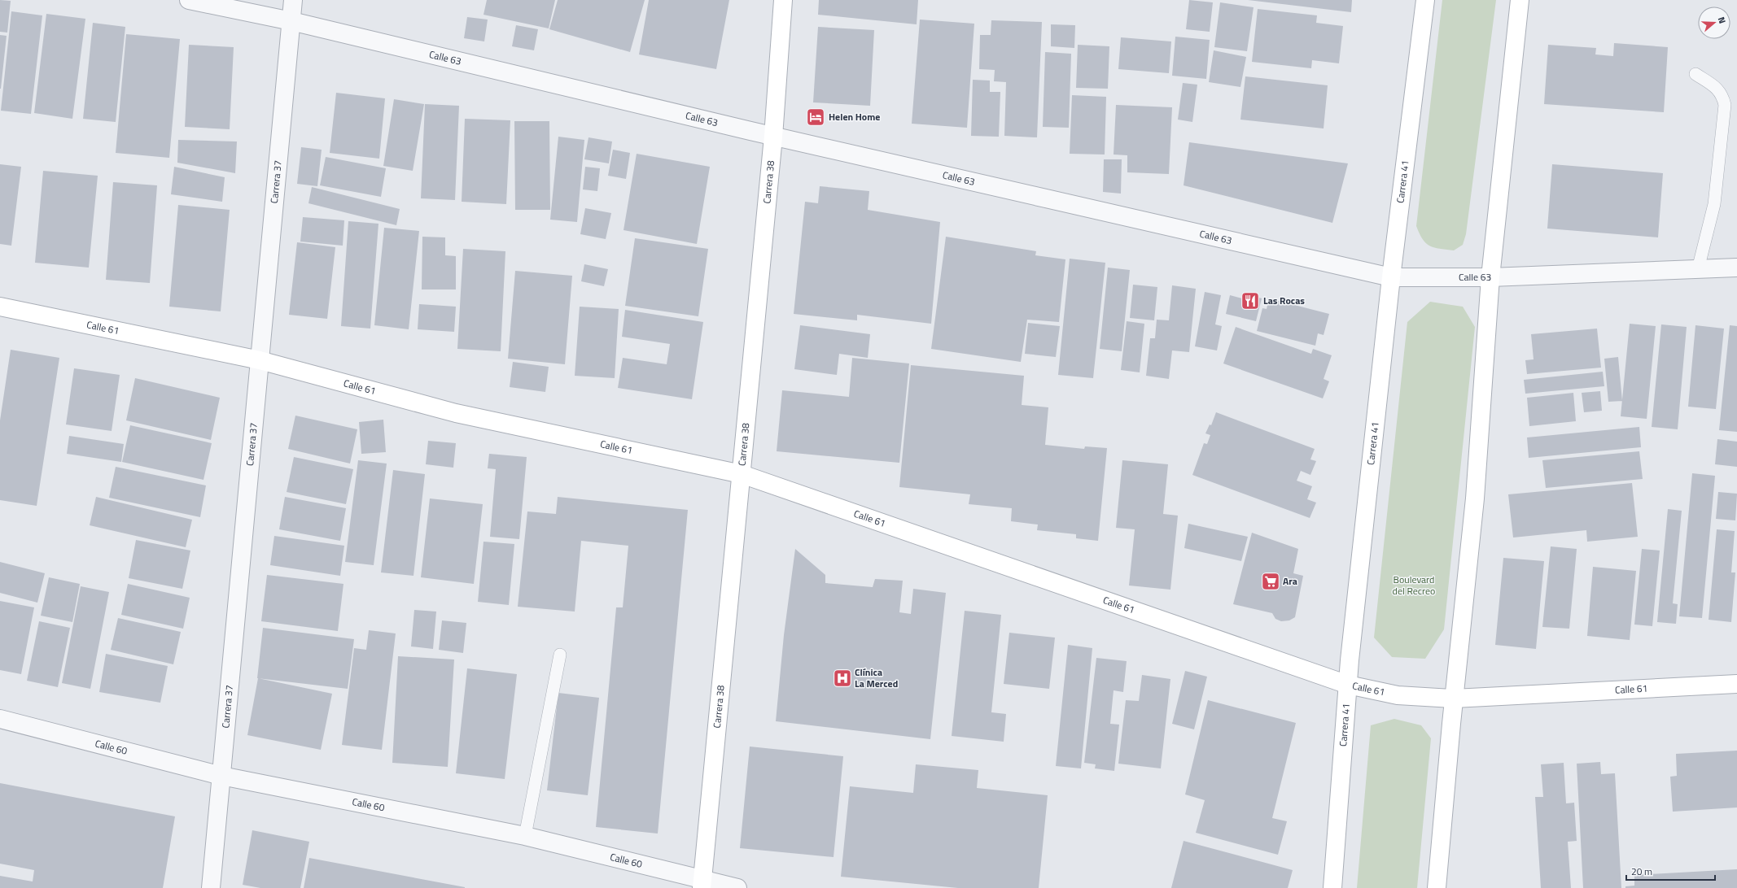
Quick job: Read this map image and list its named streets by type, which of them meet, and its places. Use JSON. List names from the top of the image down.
{
  "streets": {
    "street": [
      "Calle 63",
      "Carrera 37",
      "Carrera 41",
      "Carrera 38",
      "Calle 61",
      "Calle 60"
    ]
  },
  "crossings": [
    ["Calle 63", "Carrera 37"],
    ["Calle 63", "Carrera 41"],
    ["Calle 63", "Carrera 38"],
    ["Carrera 37", "Calle 61"],
    ["Carrera 37", "Calle 60"],
    ["Carrera 41", "Calle 61"],
    ["Carrera 38", "Calle 61"],
    ["Carrera 38", "Calle 60"]
  ],
  "parks": ["Boulevard del Recreo"],
  "places": {
    "hotel": ["Helen Home"],
    "restaurant": ["Las Rocas"],
    "supermarket": ["Ara"],
    "hospital": ["Clínica La Merced"]
  },
  "scale_bar": "20 m",
  "north": "right"
}
